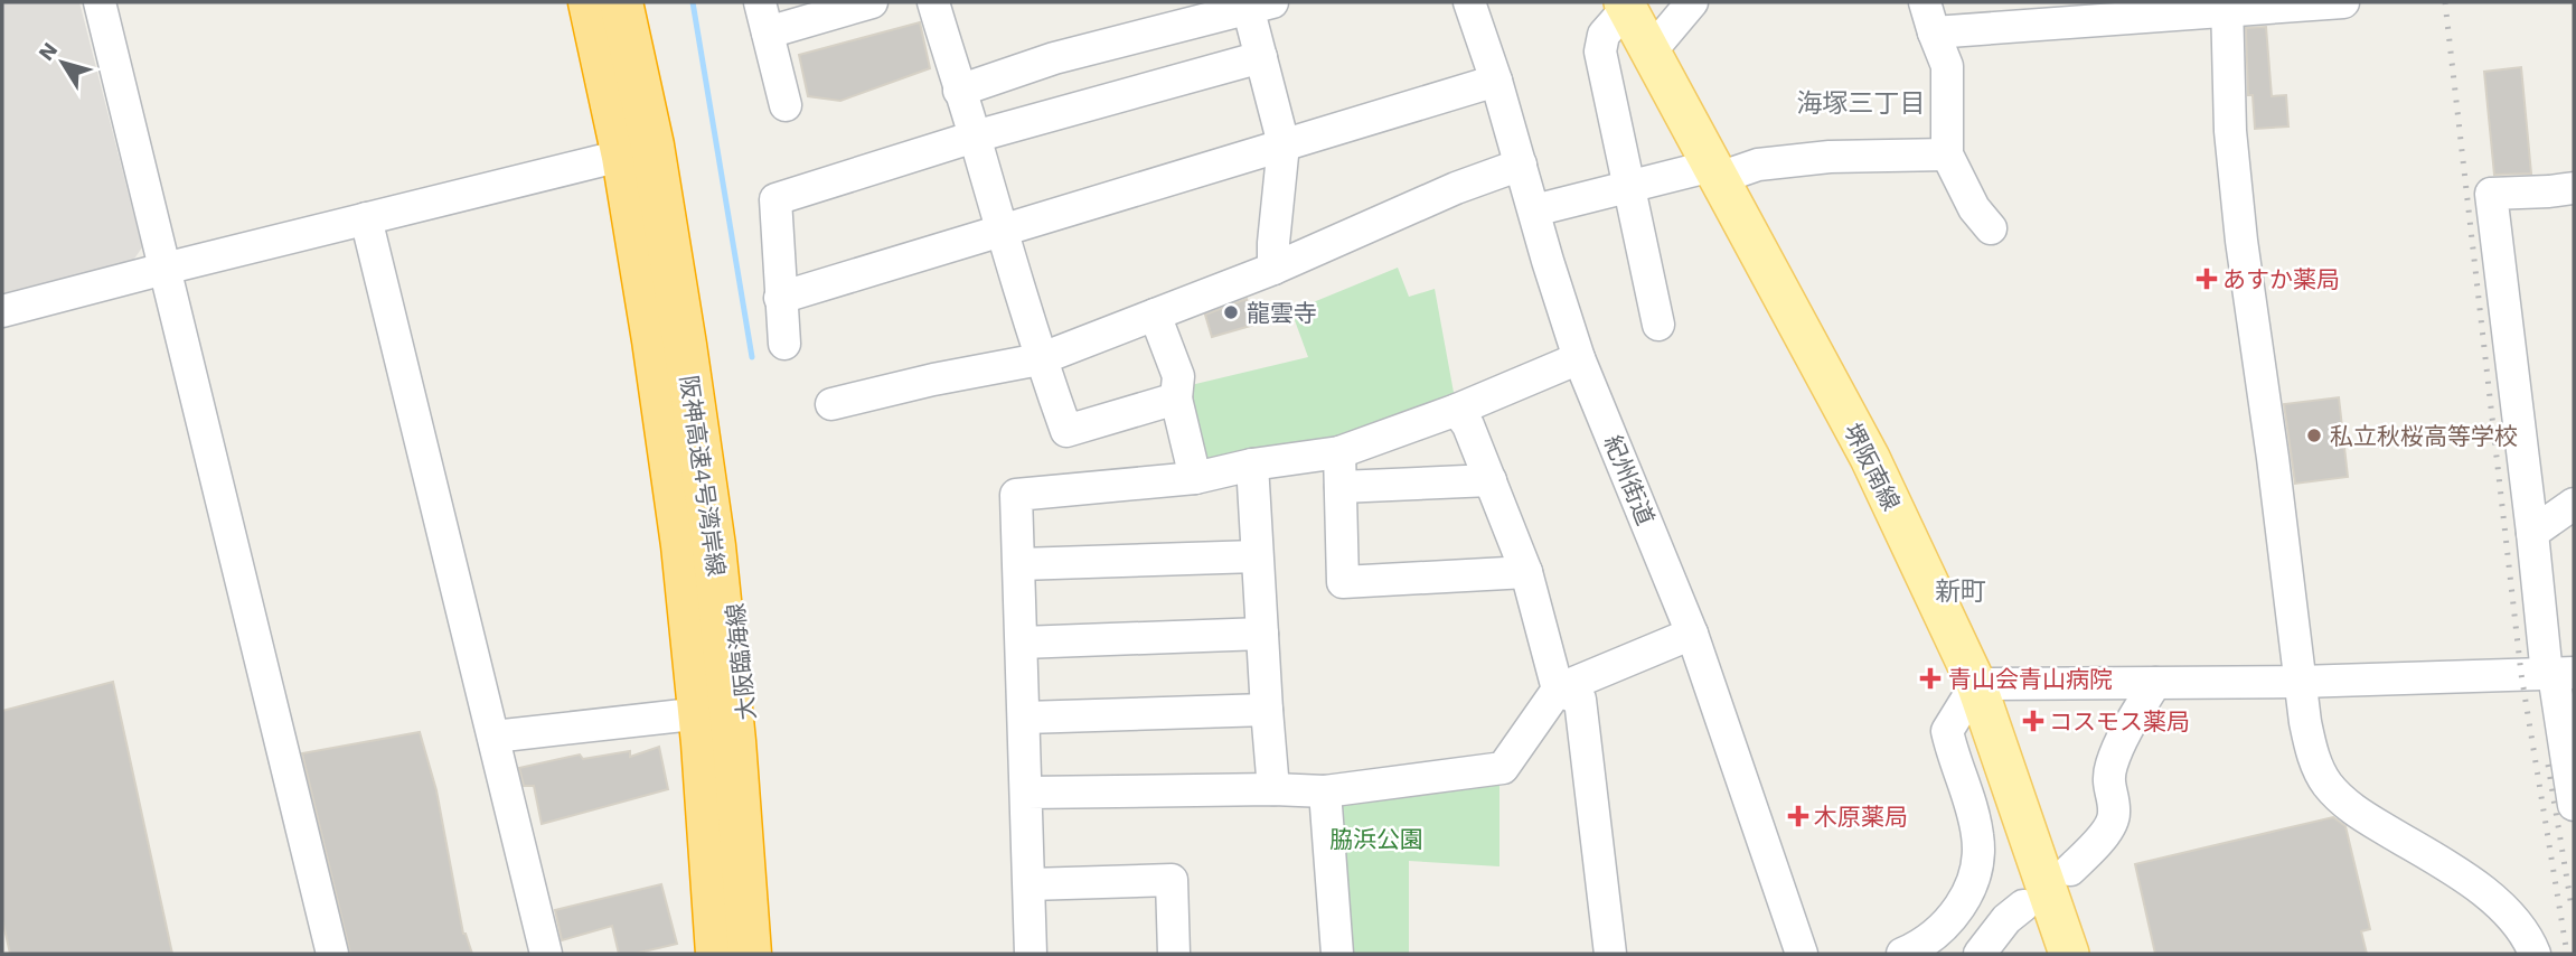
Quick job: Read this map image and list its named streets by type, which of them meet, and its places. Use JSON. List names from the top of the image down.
{
  "streets": {
    "highway": ["阪神高速4号湾岸線"],
    "main road": ["堺阪南線", "大阪臨海線"],
    "street": ["紀州街道"]
  },
  "districts": ["海塚三丁目", "新町"],
  "parks": ["脇浜公園"],
  "places": {
    "health": [
      "あすか薬局",
      "青山会青山病院",
      "コスモス薬局",
      "木原薬局"
    ],
    "other": ["龍雲寺", "私立秋桜高等学校"]
  },
  "north": "top left"
}
